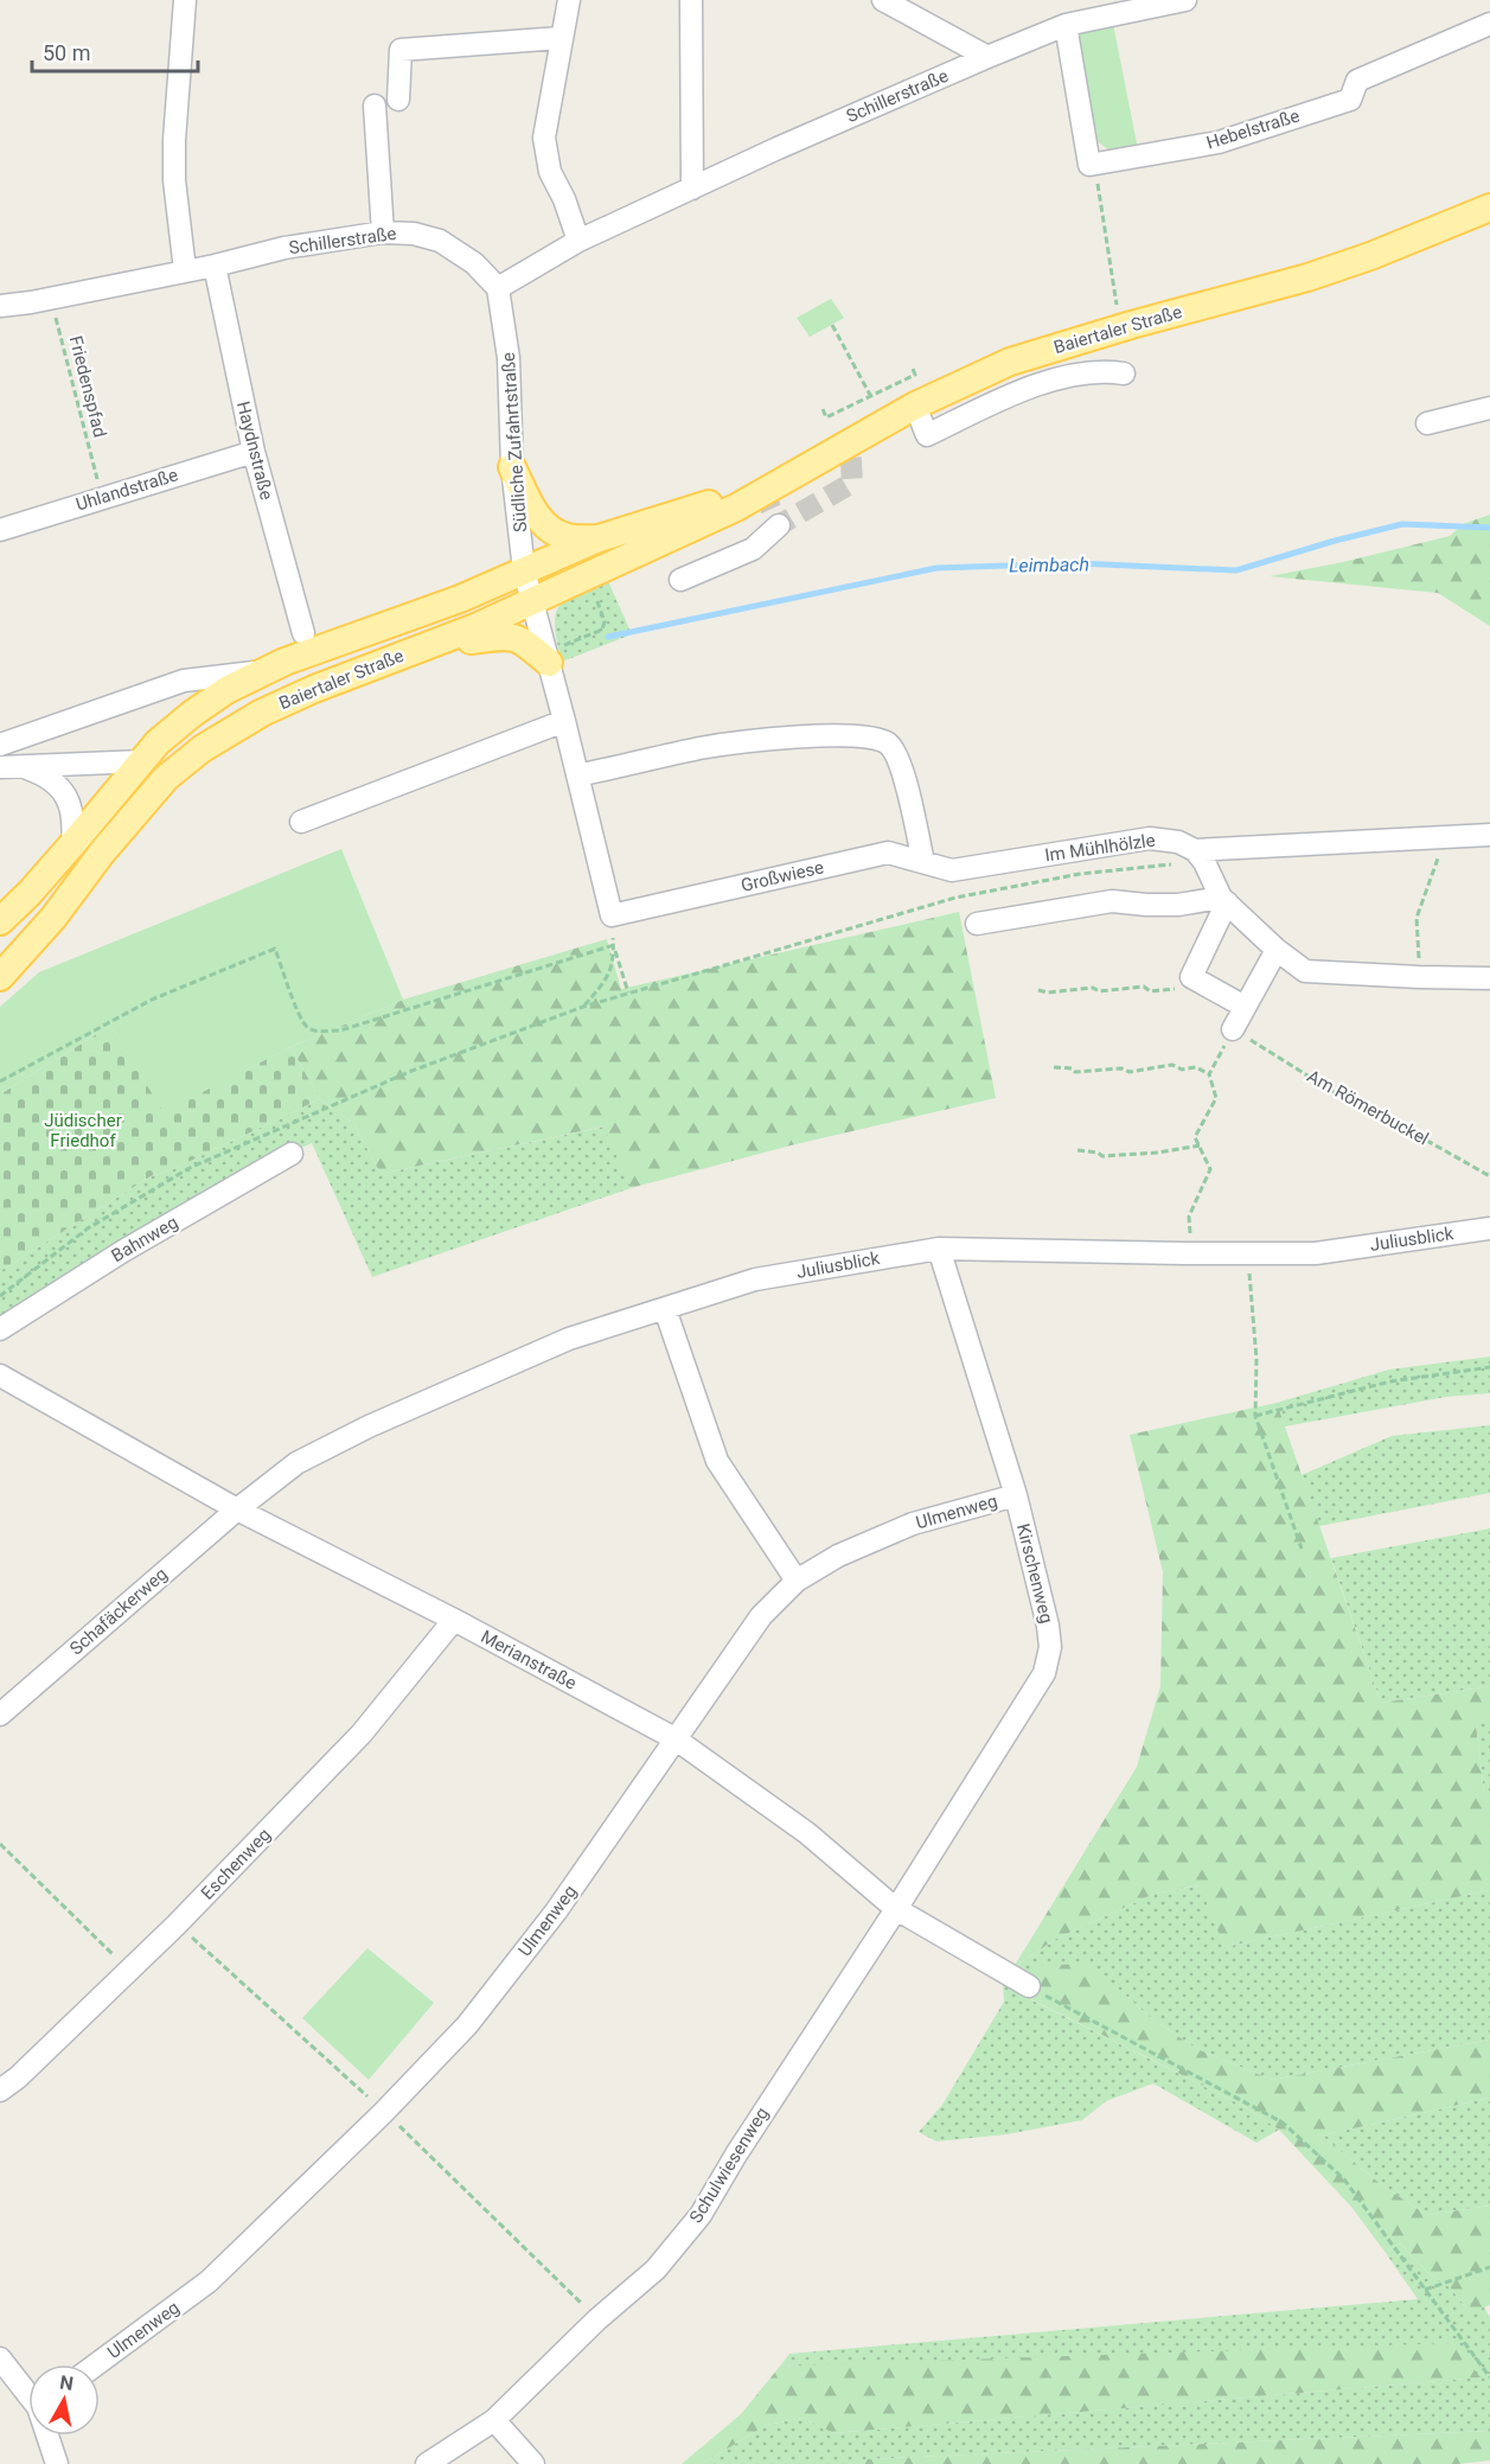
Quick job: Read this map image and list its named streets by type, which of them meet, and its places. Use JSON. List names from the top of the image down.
{
  "streets": {
    "main road": ["Baiertaler Straße"],
    "street": [
      "Schillerstraße",
      "Hebelstraße",
      "Südliche Zufahrtstraße",
      "Haydnstraße",
      "Uhlandstraße",
      "Im Mühlhölzle",
      "Großwiese",
      "Bahnweg",
      "Juliusblick",
      "Ulmenweg",
      "Kirschenweg",
      "Schafäckerweg",
      "Merianstraße",
      "Eschenweg",
      "Schulwiesenweg"
    ],
    "path": ["Friedenspfad", "Am Römerbuckel"]
  },
  "crossings": [
    ["Schillerstraße", "Friedenspfad"],
    ["Schillerstraße", "Südliche Zufahrtstraße"],
    ["Schillerstraße", "Haydnstraße"],
    ["Baiertaler Straße", "Südliche Zufahrtstraße"],
    ["Südliche Zufahrtstraße", "Großwiese"],
    ["Haydnstraße", "Uhlandstraße"],
    ["Im Mühlhölzle", "Großwiese"],
    ["Juliusblick", "Kirschenweg"],
    ["Juliusblick", "Schafäckerweg"],
    ["Juliusblick", "Merianstraße"],
    ["Ulmenweg", "Kirschenweg"],
    ["Ulmenweg", "Merianstraße"],
    ["Kirschenweg", "Merianstraße"],
    ["Kirschenweg", "Schulwiesenweg"],
    ["Schafäckerweg", "Merianstraße"],
    ["Merianstraße", "Eschenweg"],
    ["Merianstraße", "Schulwiesenweg"]
  ],
  "water": ["Leimbach"],
  "parks": ["Jüdischer Friedhof"],
  "scale_bar": "50 m",
  "north": "top"
}
